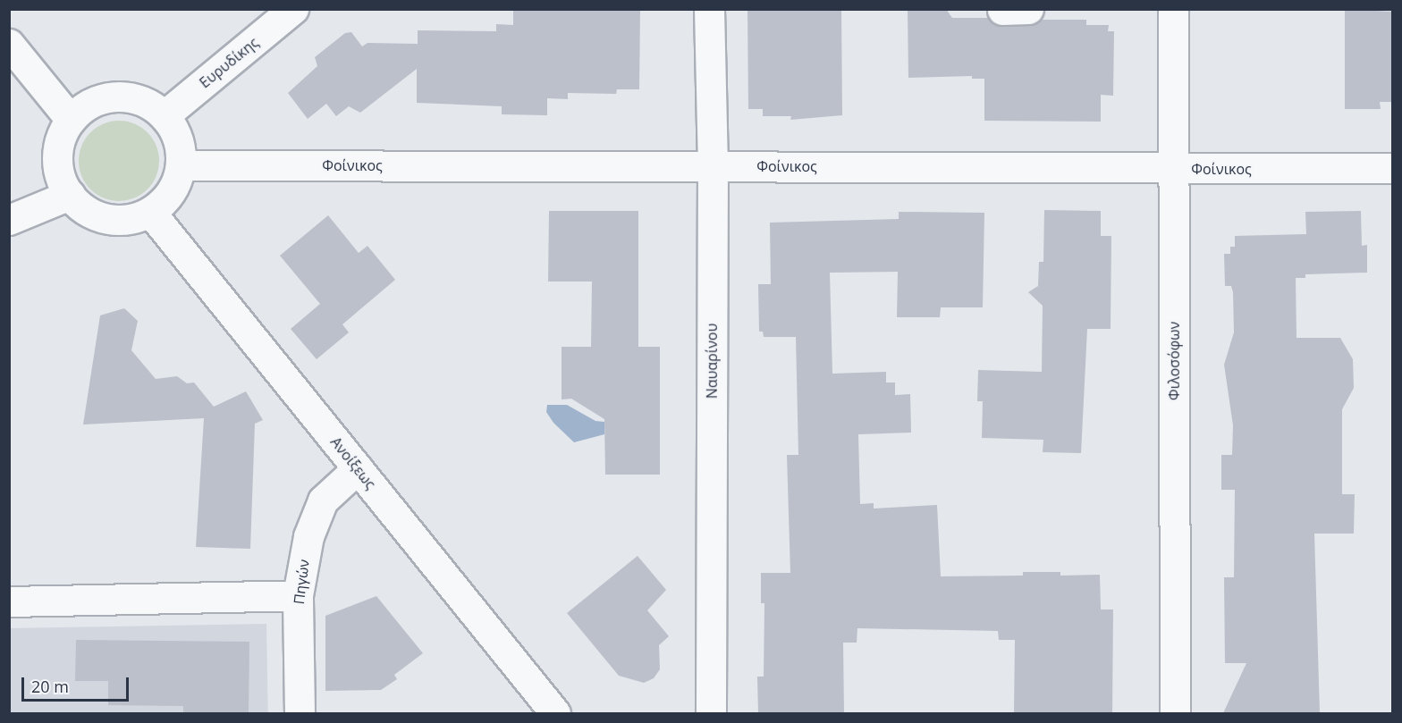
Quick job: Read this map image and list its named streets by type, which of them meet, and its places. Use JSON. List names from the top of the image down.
{
  "streets": {
    "street": [
      "Ευρυδίκης",
      "Φοίνικος",
      "Ναυαρίνου",
      "Φιλοσόφων",
      "Ανοίξεως",
      "Πηγών"
    ]
  },
  "crossings": [
    ["Ευρυδίκης", "Φοίνικος"],
    ["Ευρυδίκης", "Ανοίξεως"],
    ["Φοίνικος", "Ναυαρίνου"],
    ["Φοίνικος", "Φιλοσόφων"],
    ["Φοίνικος", "Ανοίξεως"],
    ["Ανοίξεως", "Πηγών"]
  ],
  "scale_bar": "20 m"
}
